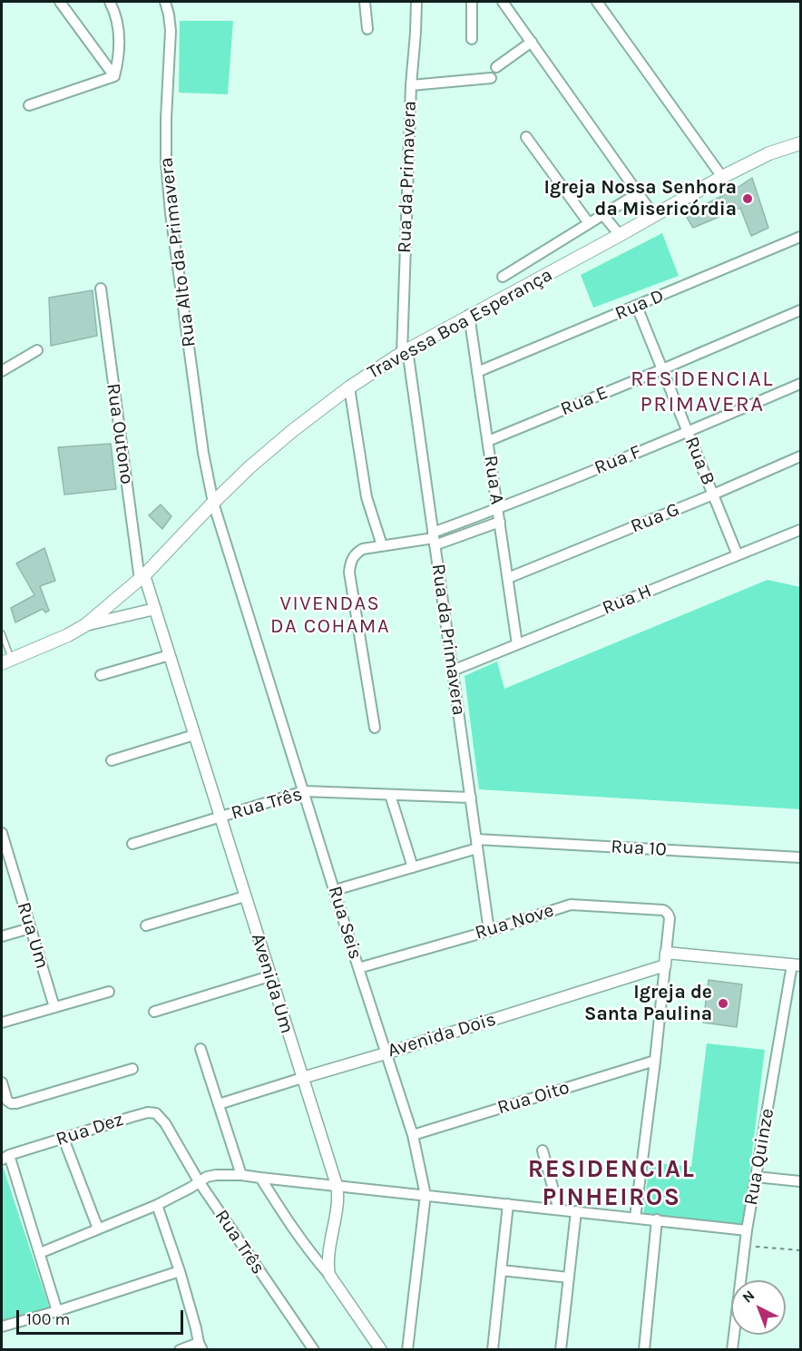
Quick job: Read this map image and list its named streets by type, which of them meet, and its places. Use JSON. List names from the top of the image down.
{
  "streets": {
    "main road": ["Travessa Boa Esperança"],
    "street": [
      "Rua da Primavera",
      "Rua Alto da Primavera",
      "Rua D",
      "Rua E",
      "Rua Outono",
      "Rua F",
      "Rua B",
      "Rua A",
      "Rua G",
      "Rua H",
      "Rua Três",
      "Rua 10",
      "Rua Nove",
      "Rua Seis",
      "Rua Um",
      "Avenida Um",
      "Avenida Dois",
      "Rua Oito",
      "Rua Dez",
      "Rua Quinze"
    ]
  },
  "crossings": [
    ["Rua da Primavera", "Travessa Boa Esperança"],
    ["Rua da Primavera", "Rua F"],
    ["Rua da Primavera", "Rua H"],
    ["Rua da Primavera", "Rua Três"],
    ["Rua da Primavera", "Rua 10"],
    ["Rua da Primavera", "Rua Nove"],
    ["Rua Alto da Primavera", "Travessa Boa Esperança"],
    ["Rua Alto da Primavera", "Rua Seis"],
    ["Rua D", "Rua B"],
    ["Rua D", "Rua A"],
    ["Travessa Boa Esperança", "Rua Outono"],
    ["Travessa Boa Esperança", "Rua A"],
    ["Travessa Boa Esperança", "Rua Seis"],
    ["Travessa Boa Esperança", "Avenida Um"],
    ["Rua E", "Rua B"],
    ["Rua E", "Rua A"],
    ["Rua Outono", "Avenida Um"],
    ["Rua F", "Rua B"],
    ["Rua F", "Rua A"],
    ["Rua B", "Rua G"],
    ["Rua B", "Rua H"],
    ["Rua A", "Rua G"],
    ["Rua A", "Rua H"],
    ["Rua Três", "Rua Seis"],
    ["Rua Três", "Avenida Um"],
    ["Rua Três", "Rua Dez"],
    ["Rua 10", "Rua Seis"],
    ["Rua Nove", "Rua Seis"],
    ["Rua Seis", "Avenida Dois"],
    ["Rua Seis", "Rua Oito"],
    ["Avenida Um", "Avenida Dois"]
  ],
  "districts": ["RESIDENCIAL PRIMAVERA", "VIVENDAS DA COHAMA", "RESIDENCIAL PINHEIROS"],
  "places": ["Igreja Nossa Senhora da Misericórdia", "Igreja de Santa Paulina"],
  "scale_bar": "100 m",
  "north": "top left"
}
